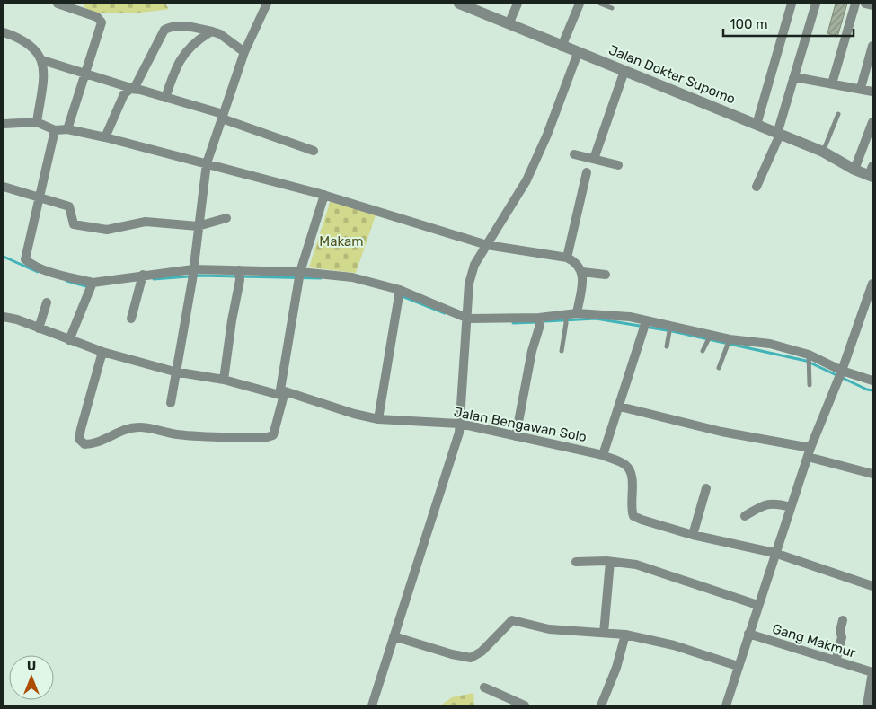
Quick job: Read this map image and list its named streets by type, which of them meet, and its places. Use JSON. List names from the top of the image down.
{
  "streets": {
    "street": ["Jalan Dokter Supomo", "Jalan Bengawan Solo", "Gang Makmur"]
  },
  "parks": ["Makam"],
  "scale_bar": "100 m",
  "north": "top"
}
